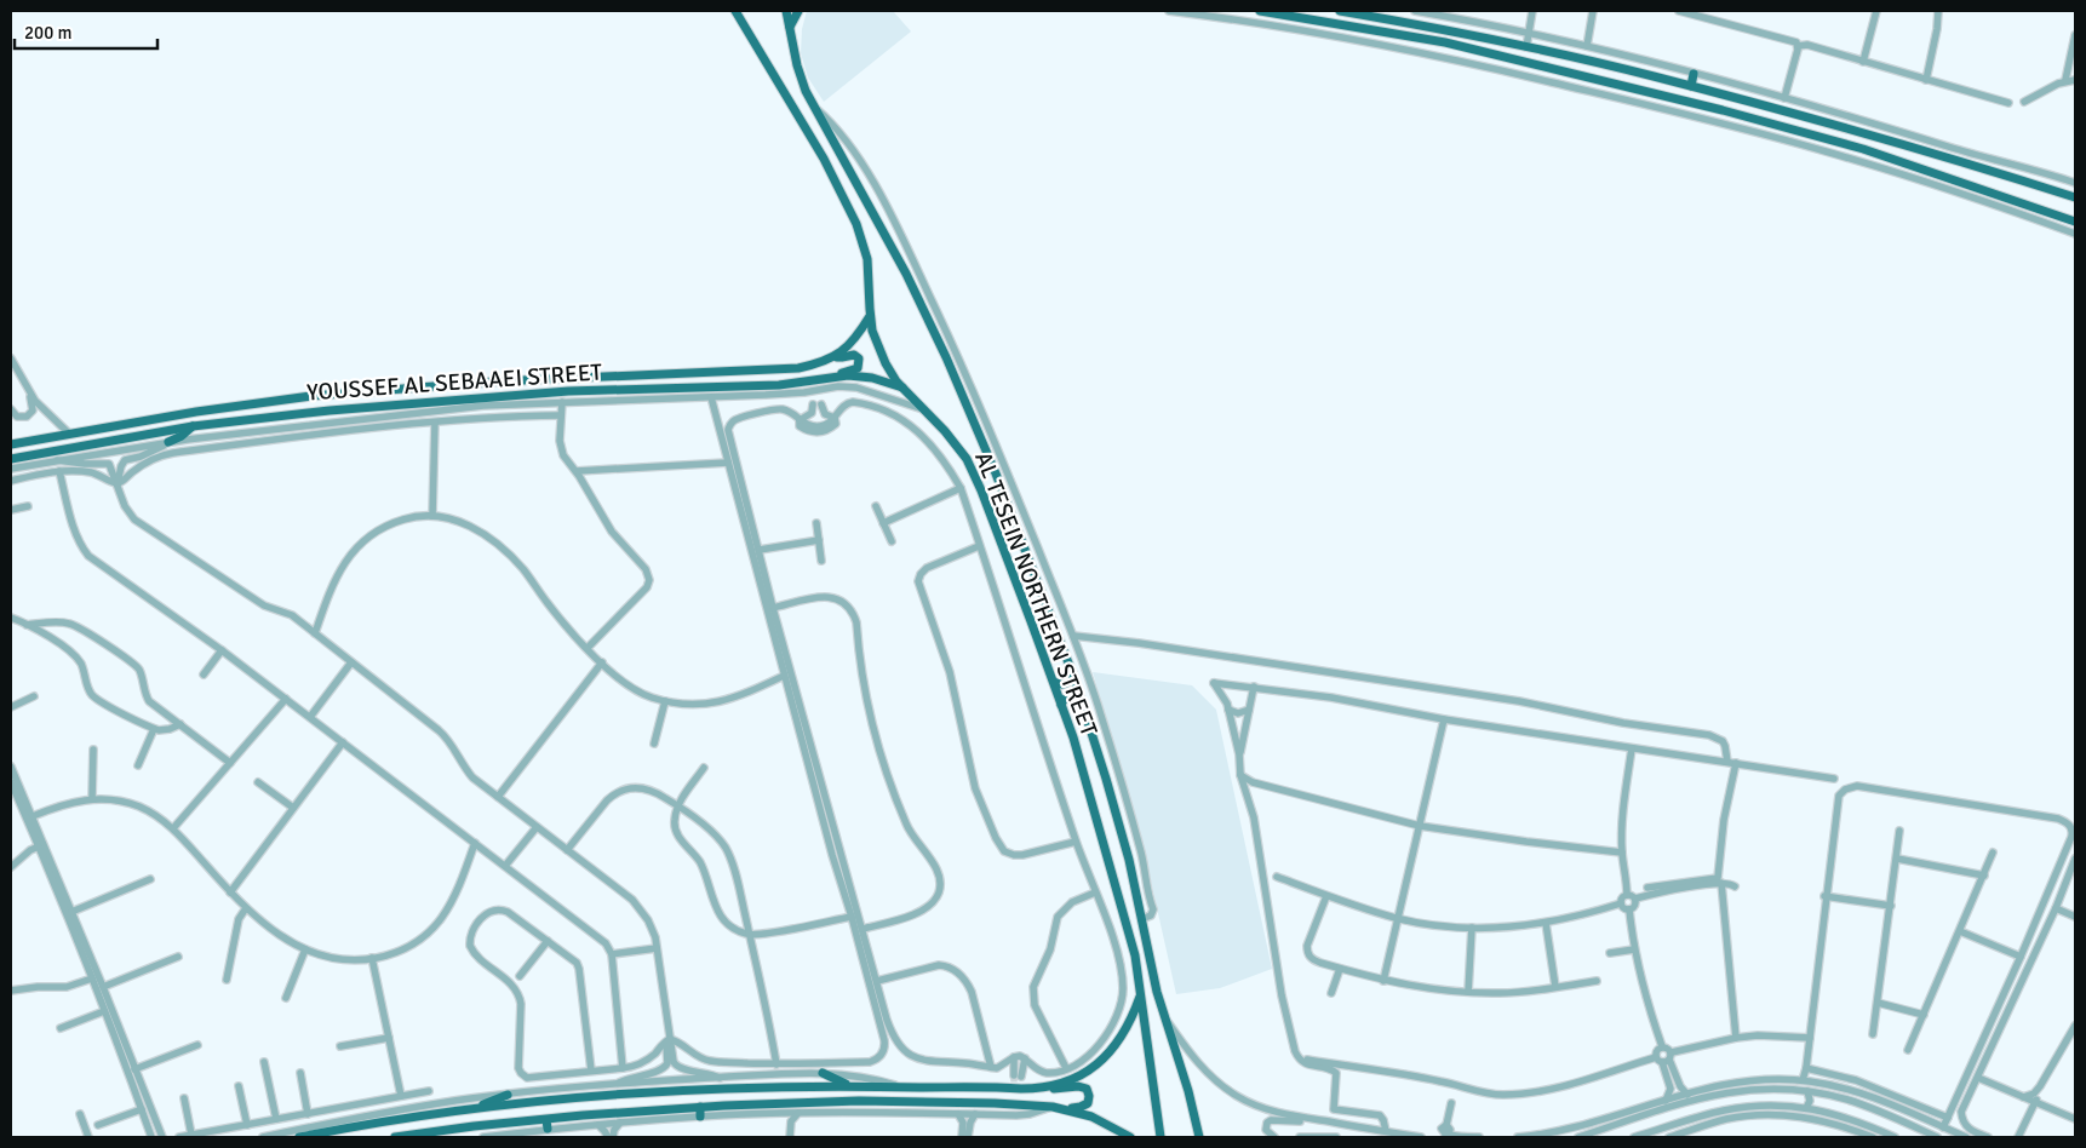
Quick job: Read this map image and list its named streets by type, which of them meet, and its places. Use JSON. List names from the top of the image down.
{
  "streets": {
    "main road": ["YOUSSEF AL SEBAAEI STREET", "AL TESEIN NORTHERN STREET"]
  },
  "crossings": [
    ["YOUSSEF AL SEBAAEI STREET", "AL TESEIN NORTHERN STREET"]
  ],
  "scale_bar": "200 m"
}
